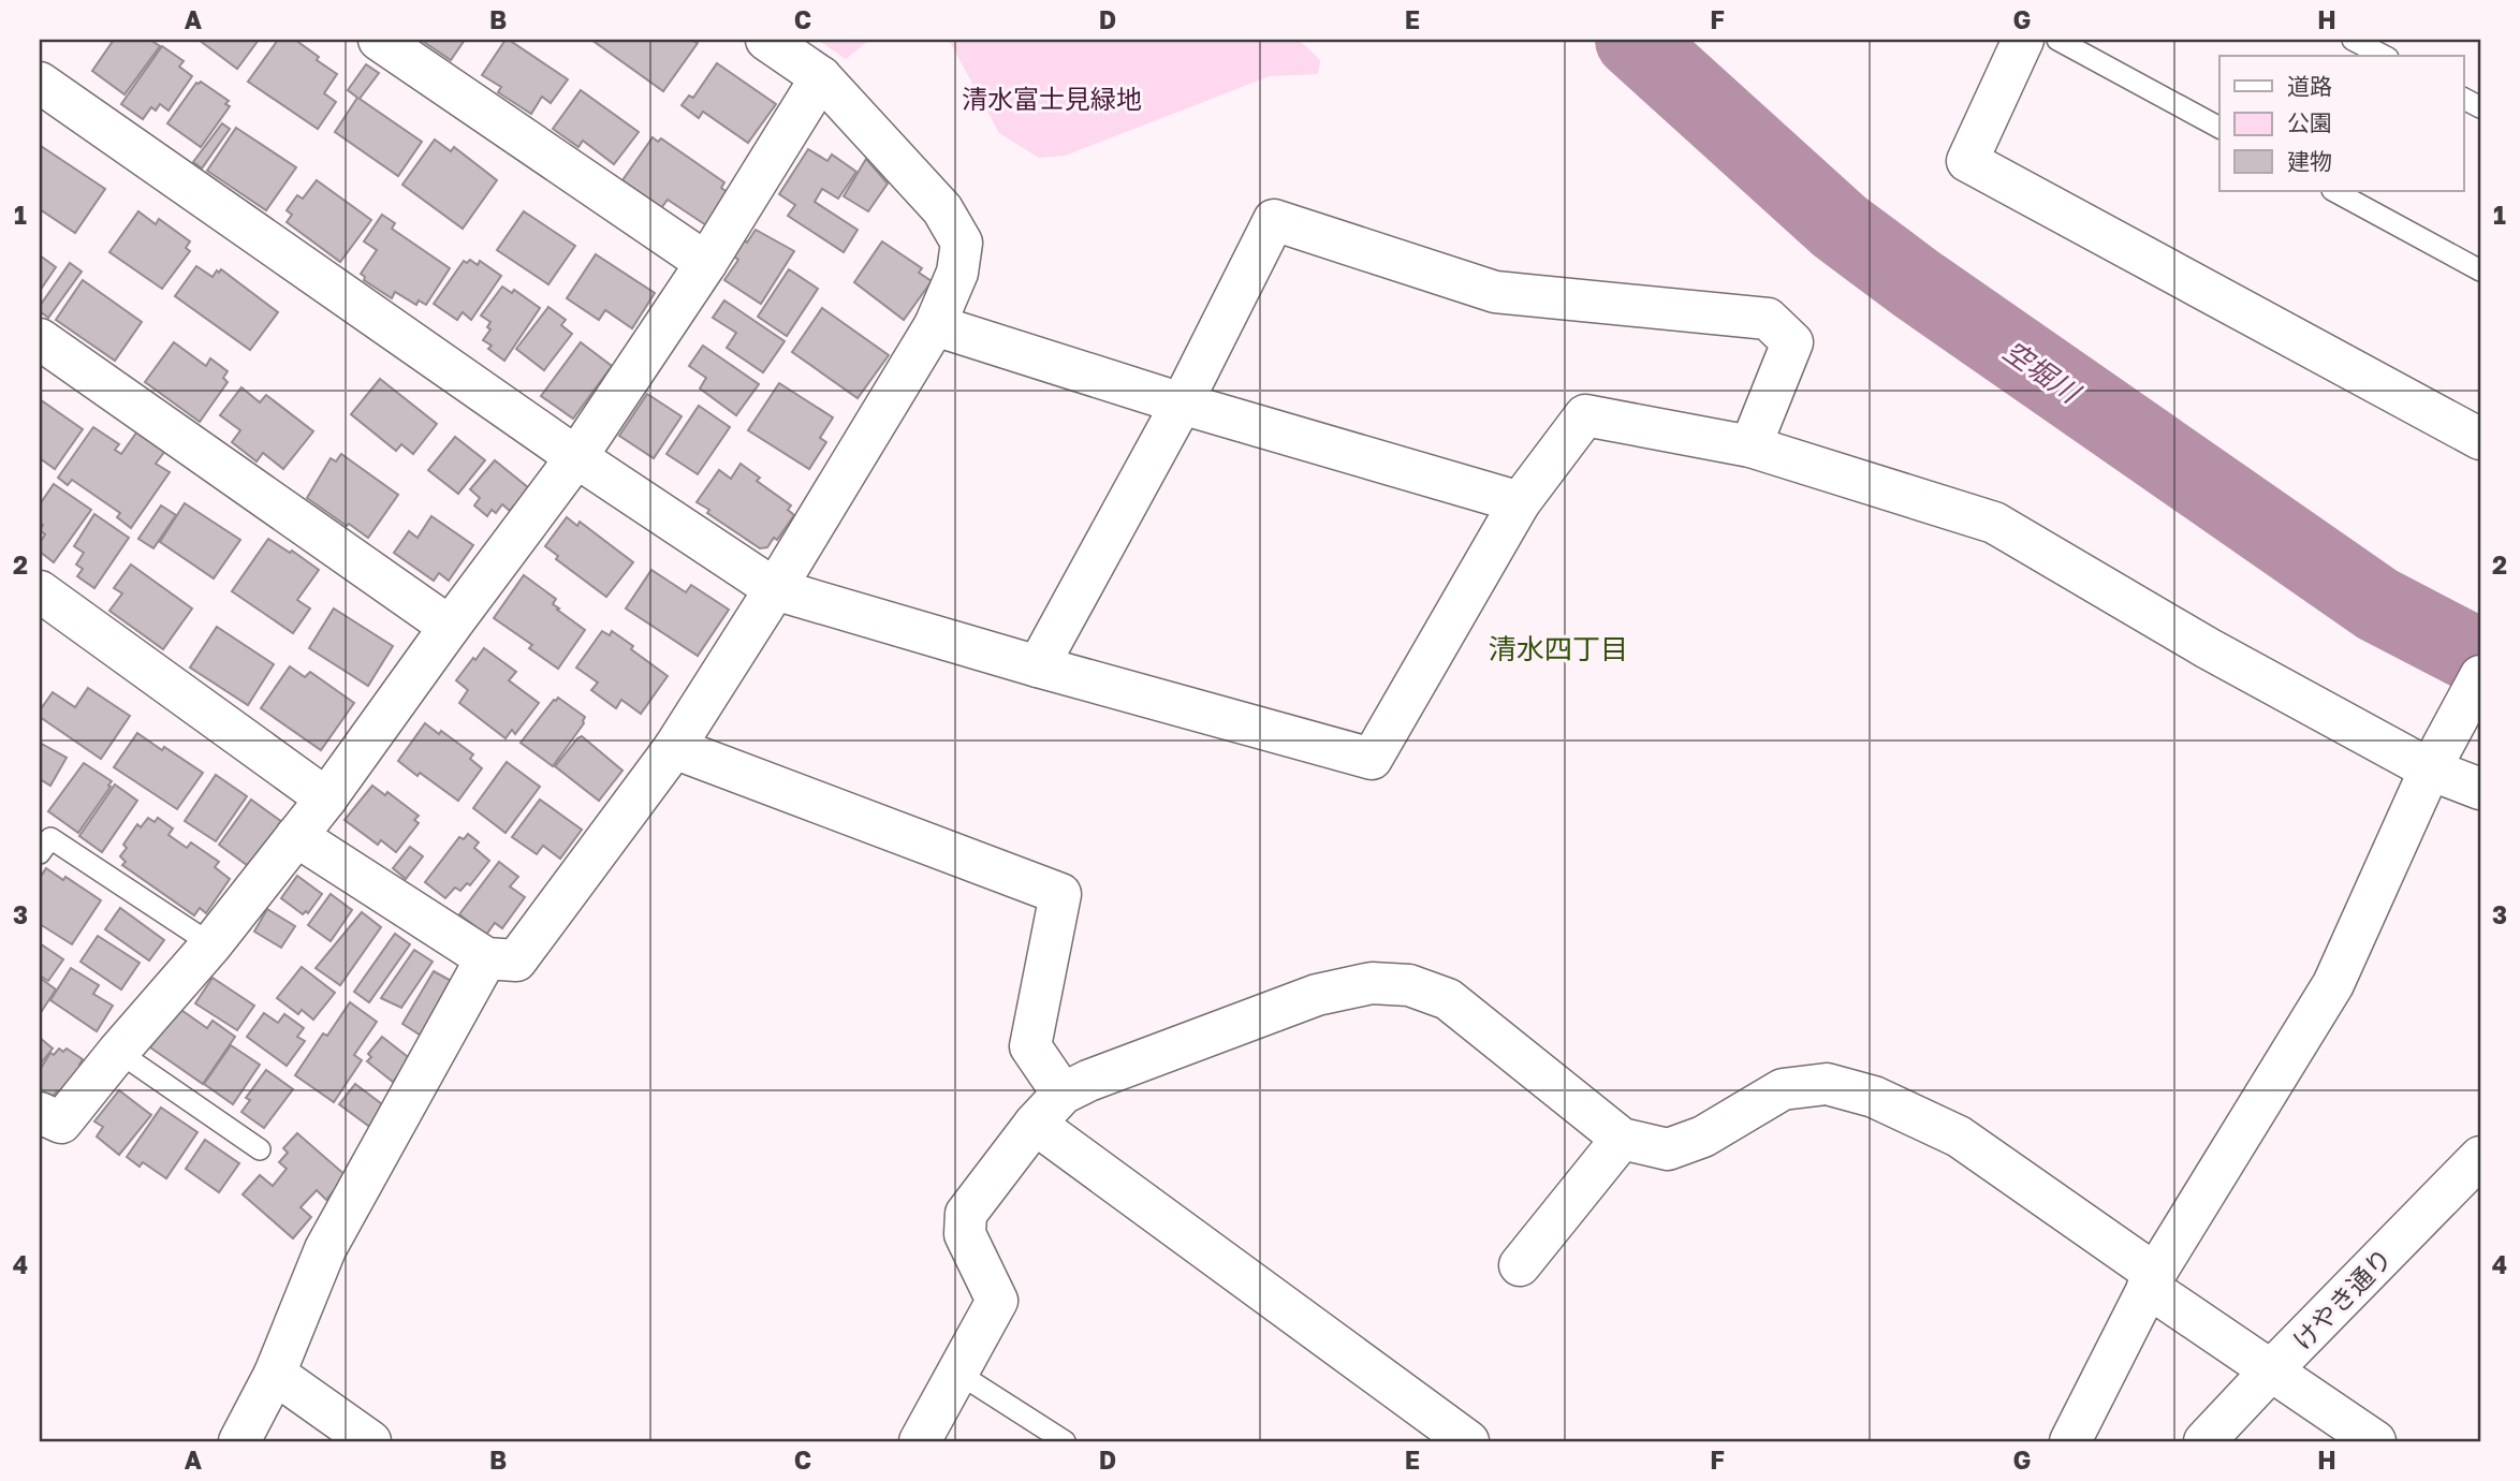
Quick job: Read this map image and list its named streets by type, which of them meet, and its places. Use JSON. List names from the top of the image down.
{
  "streets": {
    "street": ["けやき通り"]
  },
  "districts": ["清水四丁目"],
  "water": ["空堀川"],
  "parks": ["清水富士見緑地"],
  "legend": ["道路", "公園", "建物"],
  "grid": {
    "columns": [
      "A",
      "B",
      "C",
      "D",
      "E",
      "F",
      "G",
      "H"
    ],
    "rows": [
      "1",
      "2",
      "3",
      "4"
    ]
  }
}
